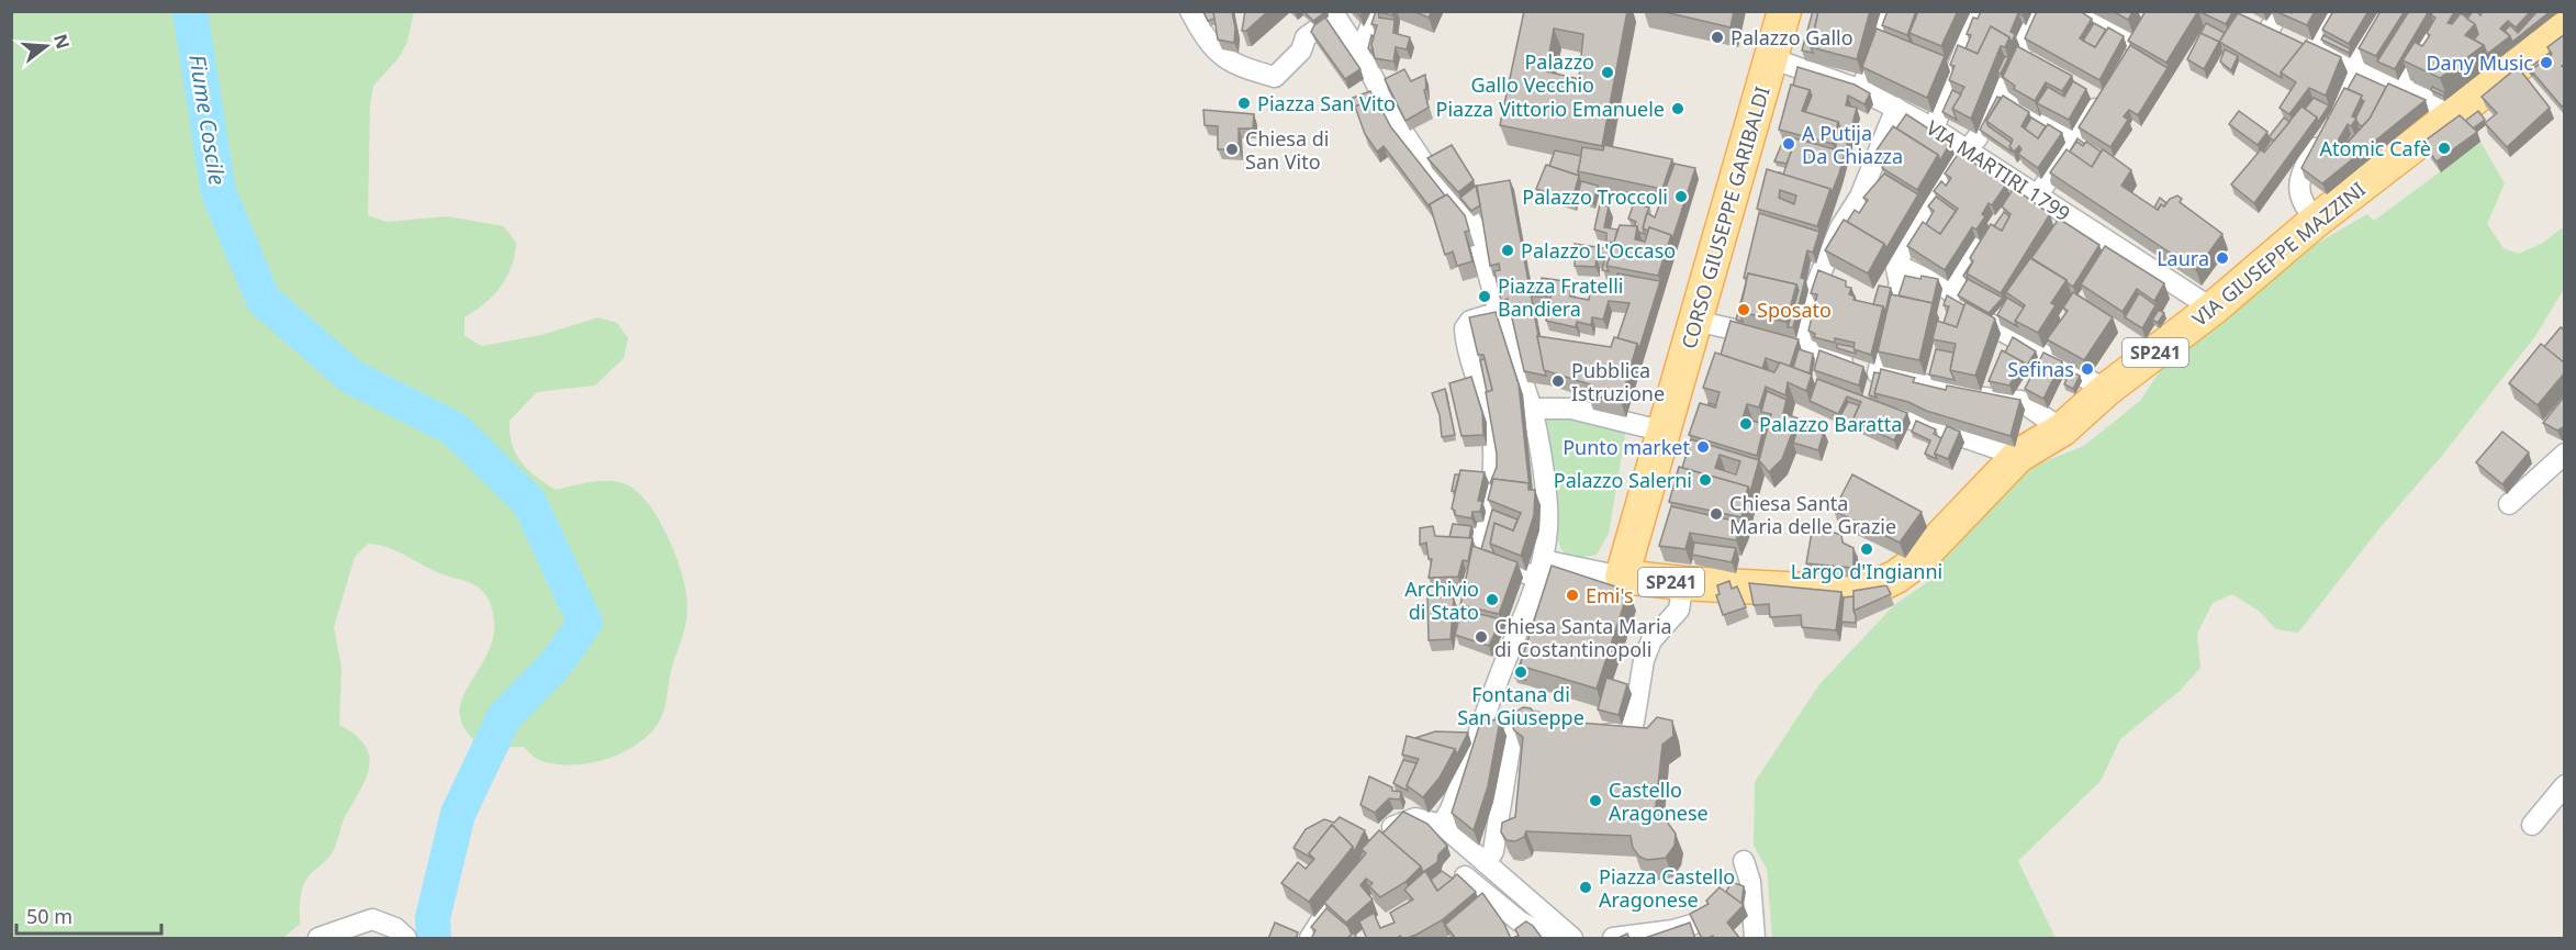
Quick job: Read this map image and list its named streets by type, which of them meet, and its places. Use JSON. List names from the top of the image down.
{
  "streets": {
    "main road": ["CORSO GIUSEPPE GARIBALDI", "VIA GIUSEPPE MAZZINI", "SP241"],
    "street": ["VIA MARTIRI 1799"]
  },
  "crossings": [
    ["VIA MARTIRI 1799", "CORSO GIUSEPPE GARIBALDI"],
    ["VIA MARTIRI 1799", "VIA GIUSEPPE MAZZINI"],
    ["CORSO GIUSEPPE GARIBALDI", "SP241"],
    ["VIA GIUSEPPE MAZZINI", "SP241"]
  ],
  "water": ["Fiume Coscile"],
  "places": [
    "Palazzo Gallo",
    "Dany Music",
    "Palazzo Gallo Vecchio",
    "Piazza San Vito",
    "Piazza Vittorio Emanuele",
    "A Putija Da Chiazza",
    "Atomic Cafè",
    "Chiesa di San Vito",
    "Palazzo Troccoli",
    "Palazzo L'Occaso",
    "Laura",
    "Piazza Fratelli Bandiera",
    "Sposato",
    "Sefinas",
    "Pubblica Istruzione",
    "Palazzo Baratta",
    "Punto market",
    "Palazzo Salerni",
    "Chiesa Santa Maria delle Grazie",
    "Largo d'Ingianni",
    "Emi's",
    "Archivio di Stato",
    "Chiesa Santa Maria di Costantinopoli",
    "Fontana di San Giuseppe",
    "Castello Aragonese",
    "Piazza Castello Aragonese"
  ],
  "scale_bar": "50 m",
  "north": "right"
}
